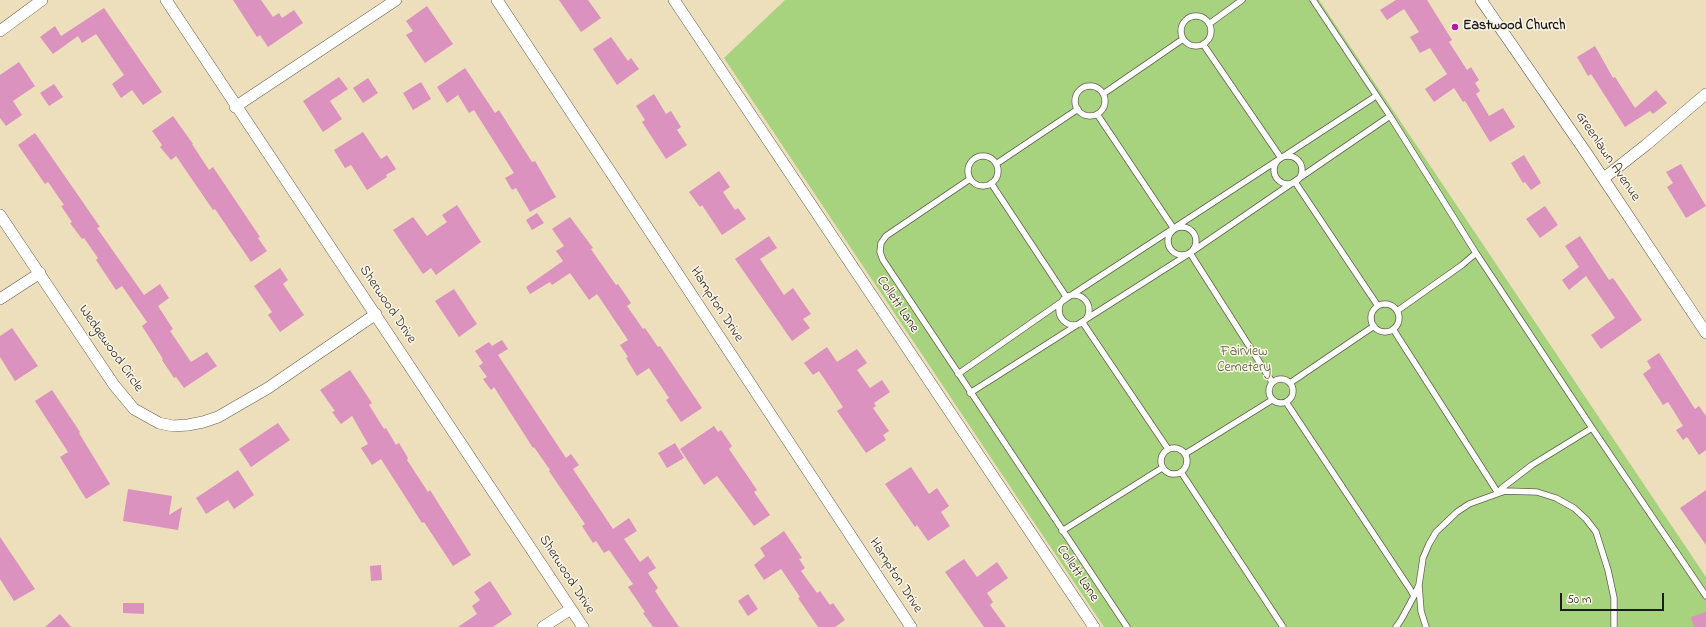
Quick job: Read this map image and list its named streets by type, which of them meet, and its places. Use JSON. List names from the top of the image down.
{
  "streets": {
    "street": [
      "Greenlawn Avenue",
      "Sherwood Drive",
      "Hampton Drive",
      "Collett Lane",
      "Wedgewood Circle"
    ]
  },
  "crossings": [
    ["Sherwood Drive", "Wedgewood Circle"]
  ],
  "parks": ["Fairview Cemetery"],
  "places": ["Eastwood Church"],
  "scale_bar": "50 m"
}
